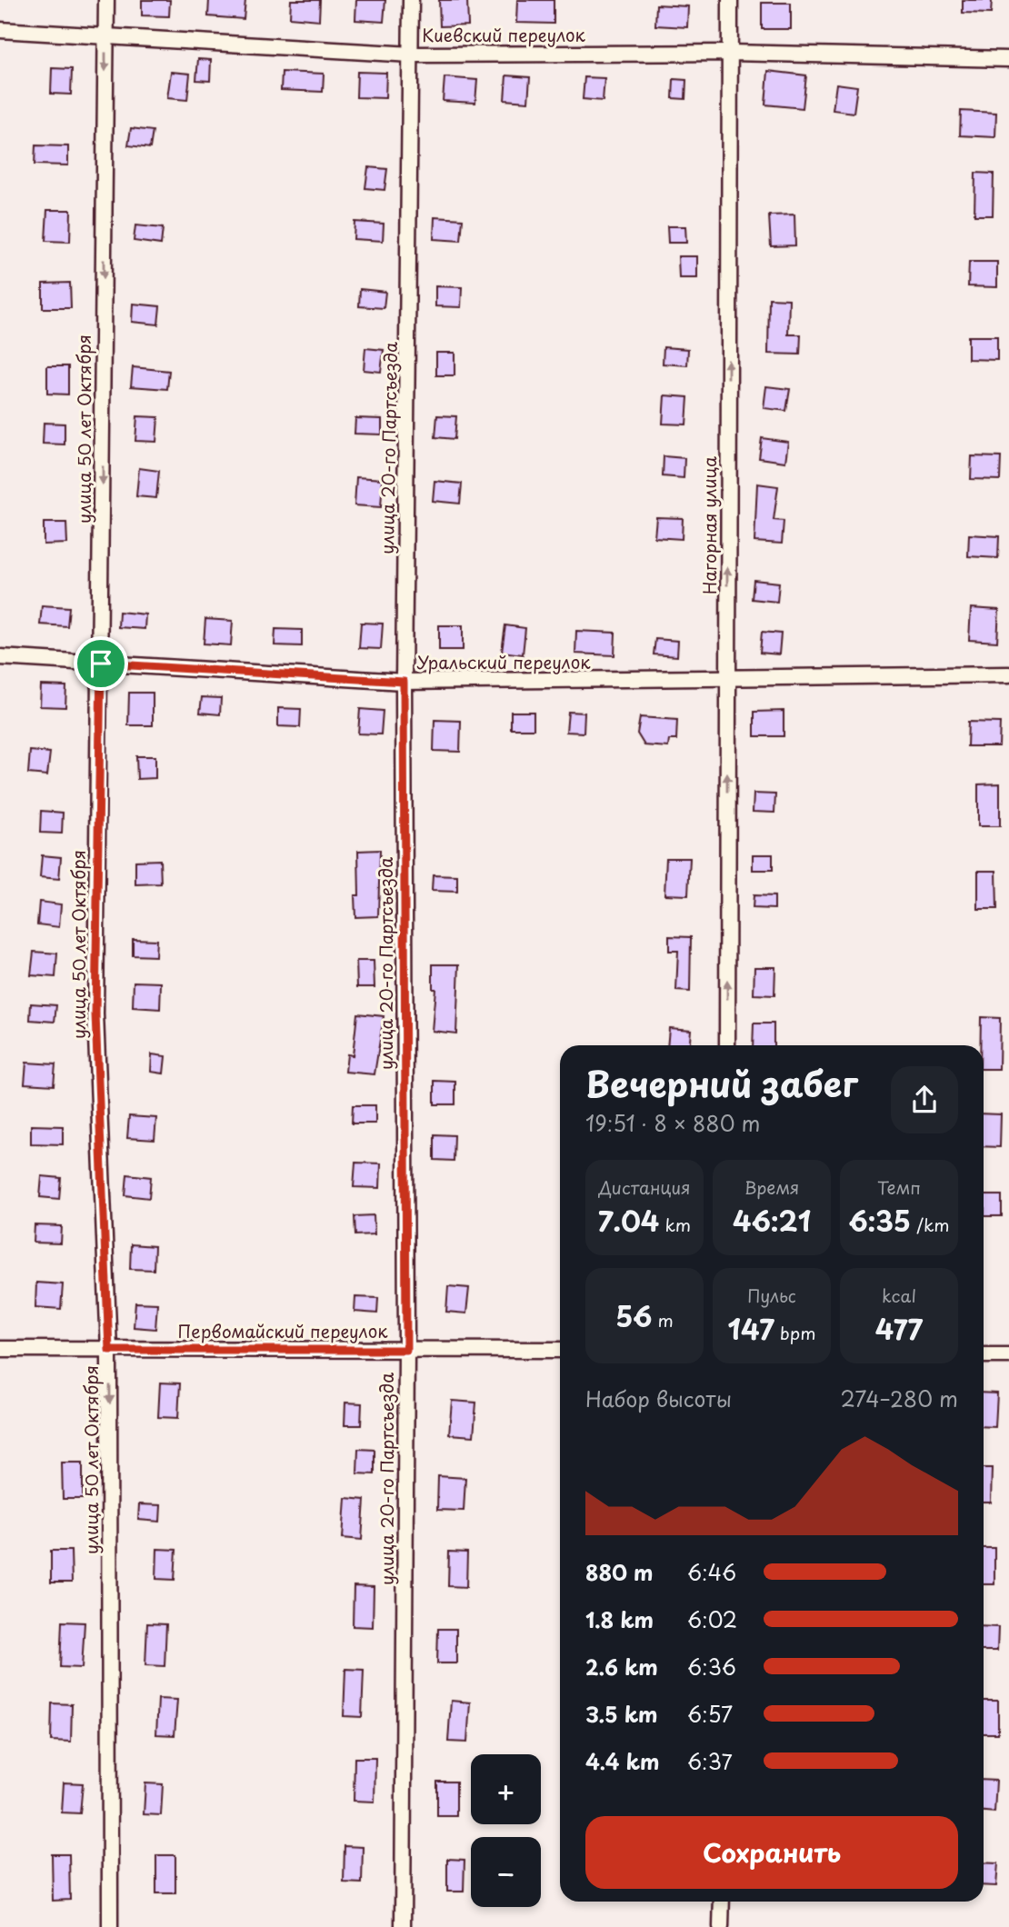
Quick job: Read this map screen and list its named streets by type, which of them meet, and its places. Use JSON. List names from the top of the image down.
{
  "streets": {
    "street": [
      "Киевский переулок",
      "улица 50 лет Октября",
      "улица 20-го Партсъезда",
      "Нагорная улица",
      "Уральский переулок",
      "Первомайский переулок"
    ]
  },
  "crossings": [
    ["Киевский переулок", "улица 50 лет Октября"],
    ["Киевский переулок", "улица 20-го Партсъезда"],
    ["Киевский переулок", "Нагорная улица"],
    ["улица 50 лет Октября", "Уральский переулок"],
    ["улица 50 лет Октября", "Первомайский переулок"],
    ["улица 20-го Партсъезда", "Уральский переулок"],
    ["улица 20-го Партсъезда", "Первомайский переулок"],
    ["Нагорная улица", "Уральский переулок"]
  ],
  "one_way": ["улица 50 лет Октября", "Нагорная улица"],
  "page": {
    "heading": ["Вечерний забег", "19:51 · 8 × 880 m"],
    "stats": [
      ["Дистанция", "7.04 km"],
      ["Время", "46:21"],
      ["Темп", "6:35 /km"],
      ["56 m"],
      ["Пульс", "147 bpm"],
      ["kcal", "477"]
    ],
    "chart": ["Набор высоты", "274–280 m"],
    "list": [
      {
        "name": "880 m",
        "note": "6:46"
      },
      {
        "name": "1.8 km",
        "note": "6:02"
      },
      {
        "name": "2.6 km",
        "note": "6:36"
      },
      {
        "name": "3.5 km",
        "note": "6:57"
      },
      {
        "name": "4.4 km",
        "note": "6:37"
      }
    ],
    "map_buttons": ["+", "−"],
    "buttons": "Сохранить"
  }
}
